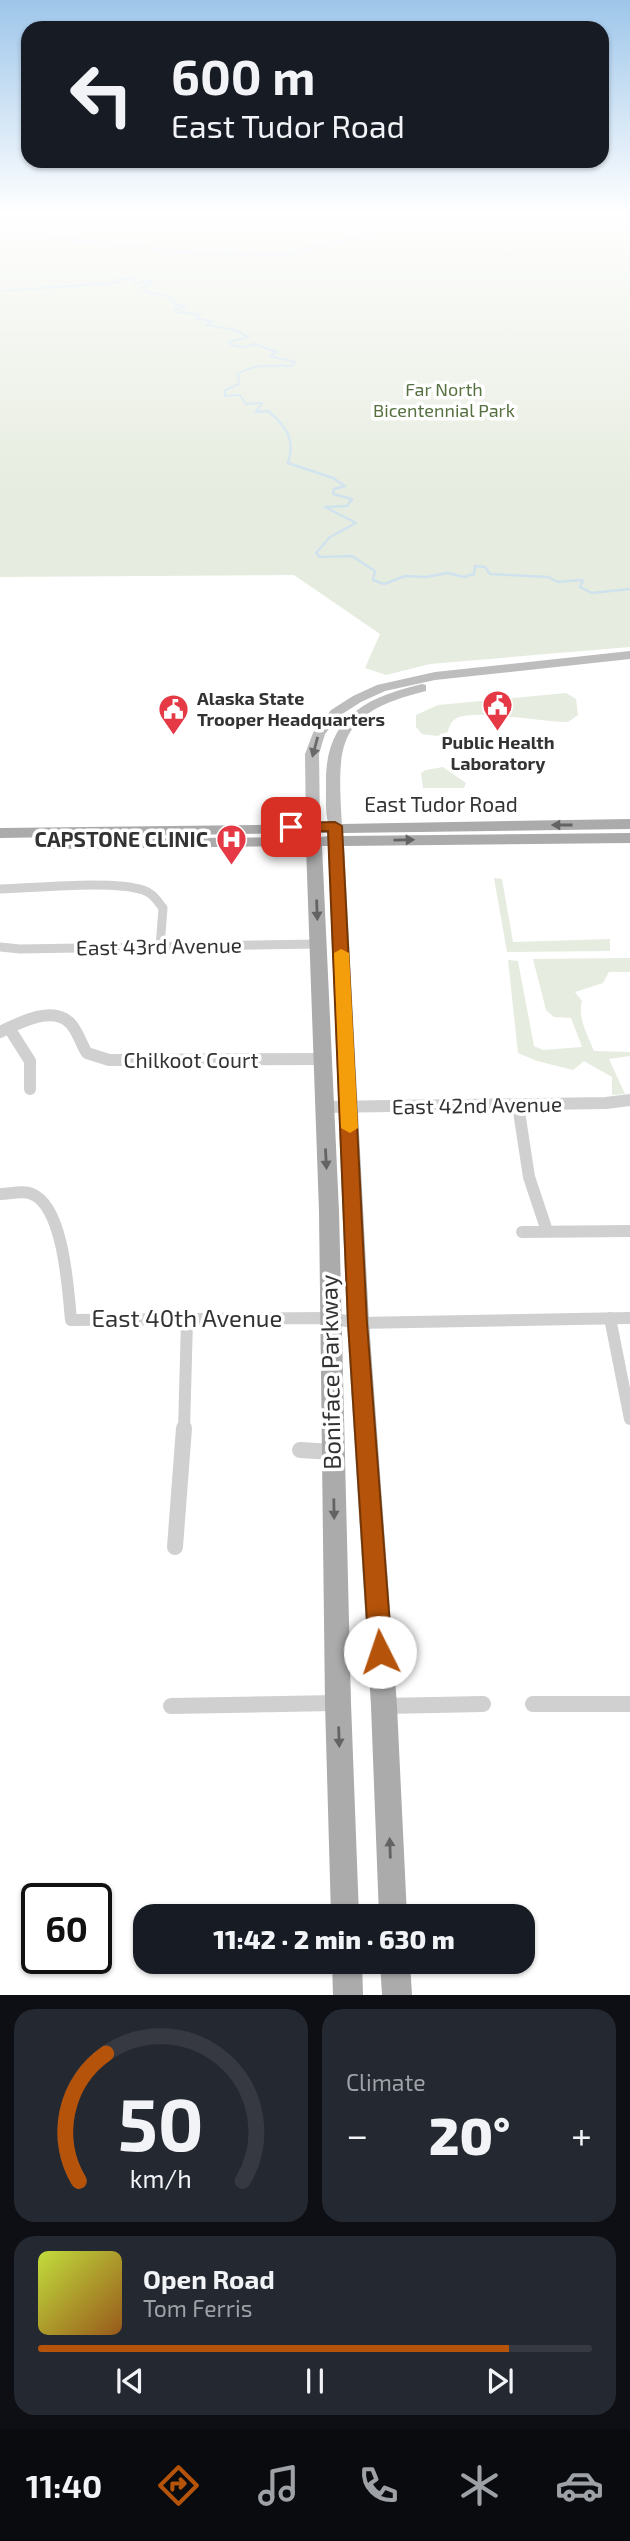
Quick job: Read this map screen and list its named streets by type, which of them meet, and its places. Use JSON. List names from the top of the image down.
{
  "streets": {
    "main road": ["East Tudor Road", "Boniface Parkway"],
    "street": [
      "East 43rd Avenue",
      "Chilkoot Court",
      "East 42nd Avenue",
      "East 40th Avenue"
    ]
  },
  "crossings": [
    ["East Tudor Road", "Boniface Parkway"],
    ["East 43rd Avenue", "Boniface Parkway"],
    ["Chilkoot Court", "Boniface Parkway"],
    ["East 42nd Avenue", "Boniface Parkway"],
    ["East 40th Avenue", "Boniface Parkway"]
  ],
  "parks": ["Far North Bicentennial Park"],
  "places": {
    "public building": ["Public Health Laboratory", "Alaska State Trooper Headquarters"],
    "hospital": ["CAPSTONE CLINIC"]
  },
  "page": {
    "turn": ["600 m", "East Tudor Road"],
    "limit": "60",
    "trip": "11:42 · 2 min · 630 m",
    "tile": "Climate",
    "heat": ["−", "20°", "+"],
    "song": ["Open Road", "Tom Ferris"],
    "tabs": "11:40",
    "gauge": ["50", "km/h"]
  }
}
